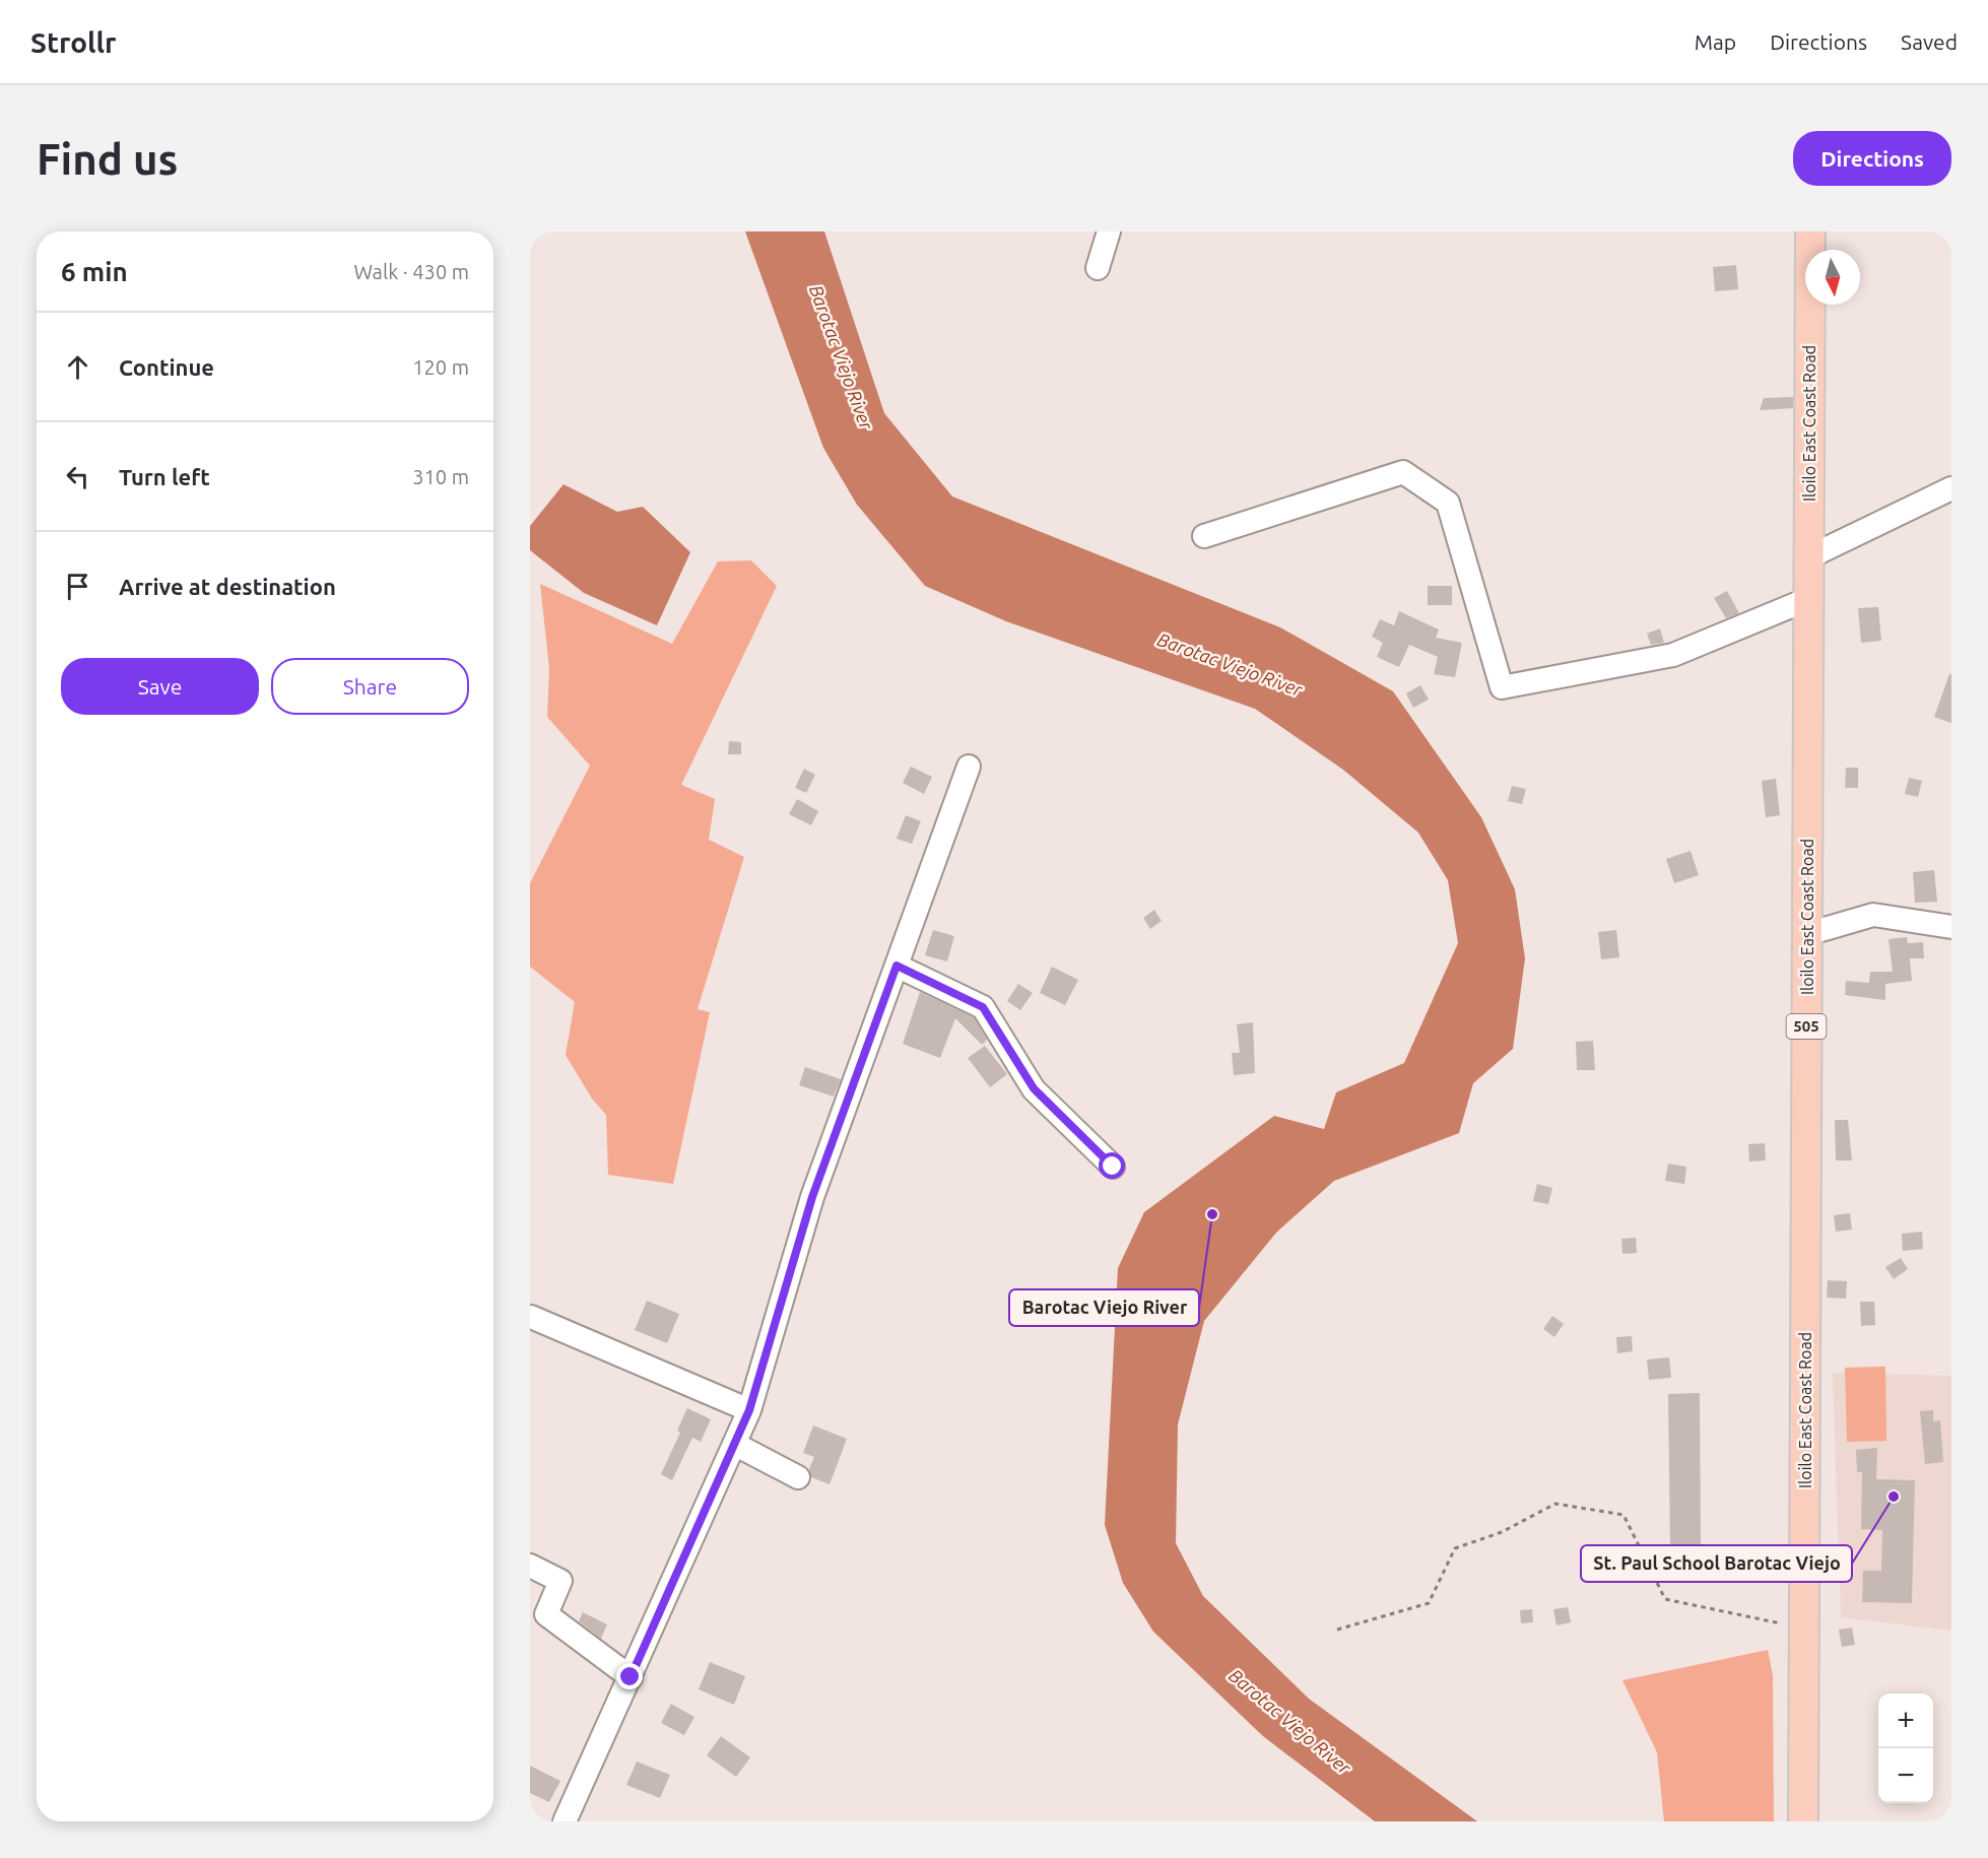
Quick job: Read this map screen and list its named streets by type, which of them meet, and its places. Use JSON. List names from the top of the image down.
{
  "streets": {
    "main road": ["Iloilo East Coast Road", "505"]
  },
  "water": ["Barotac Viejo River"],
  "places": ["Barotac Viejo River", "St. Paul School Barotac Viejo"],
  "north": "bottom",
  "page": {
    "header": "Strollr",
    "nav": ["Map", "Directions", "Saved"],
    "buttons": [
      "Directions",
      ["Save", "Share"]
    ],
    "title": "Find us",
    "heading": ["6 min", "Walk · 430 m"],
    "list": [
      ["Continue", "120 m"],
      ["Turn left", "310 m"],
      "Arrive at destination"
    ],
    "map_buttons": ["+", "−"]
  }
}
